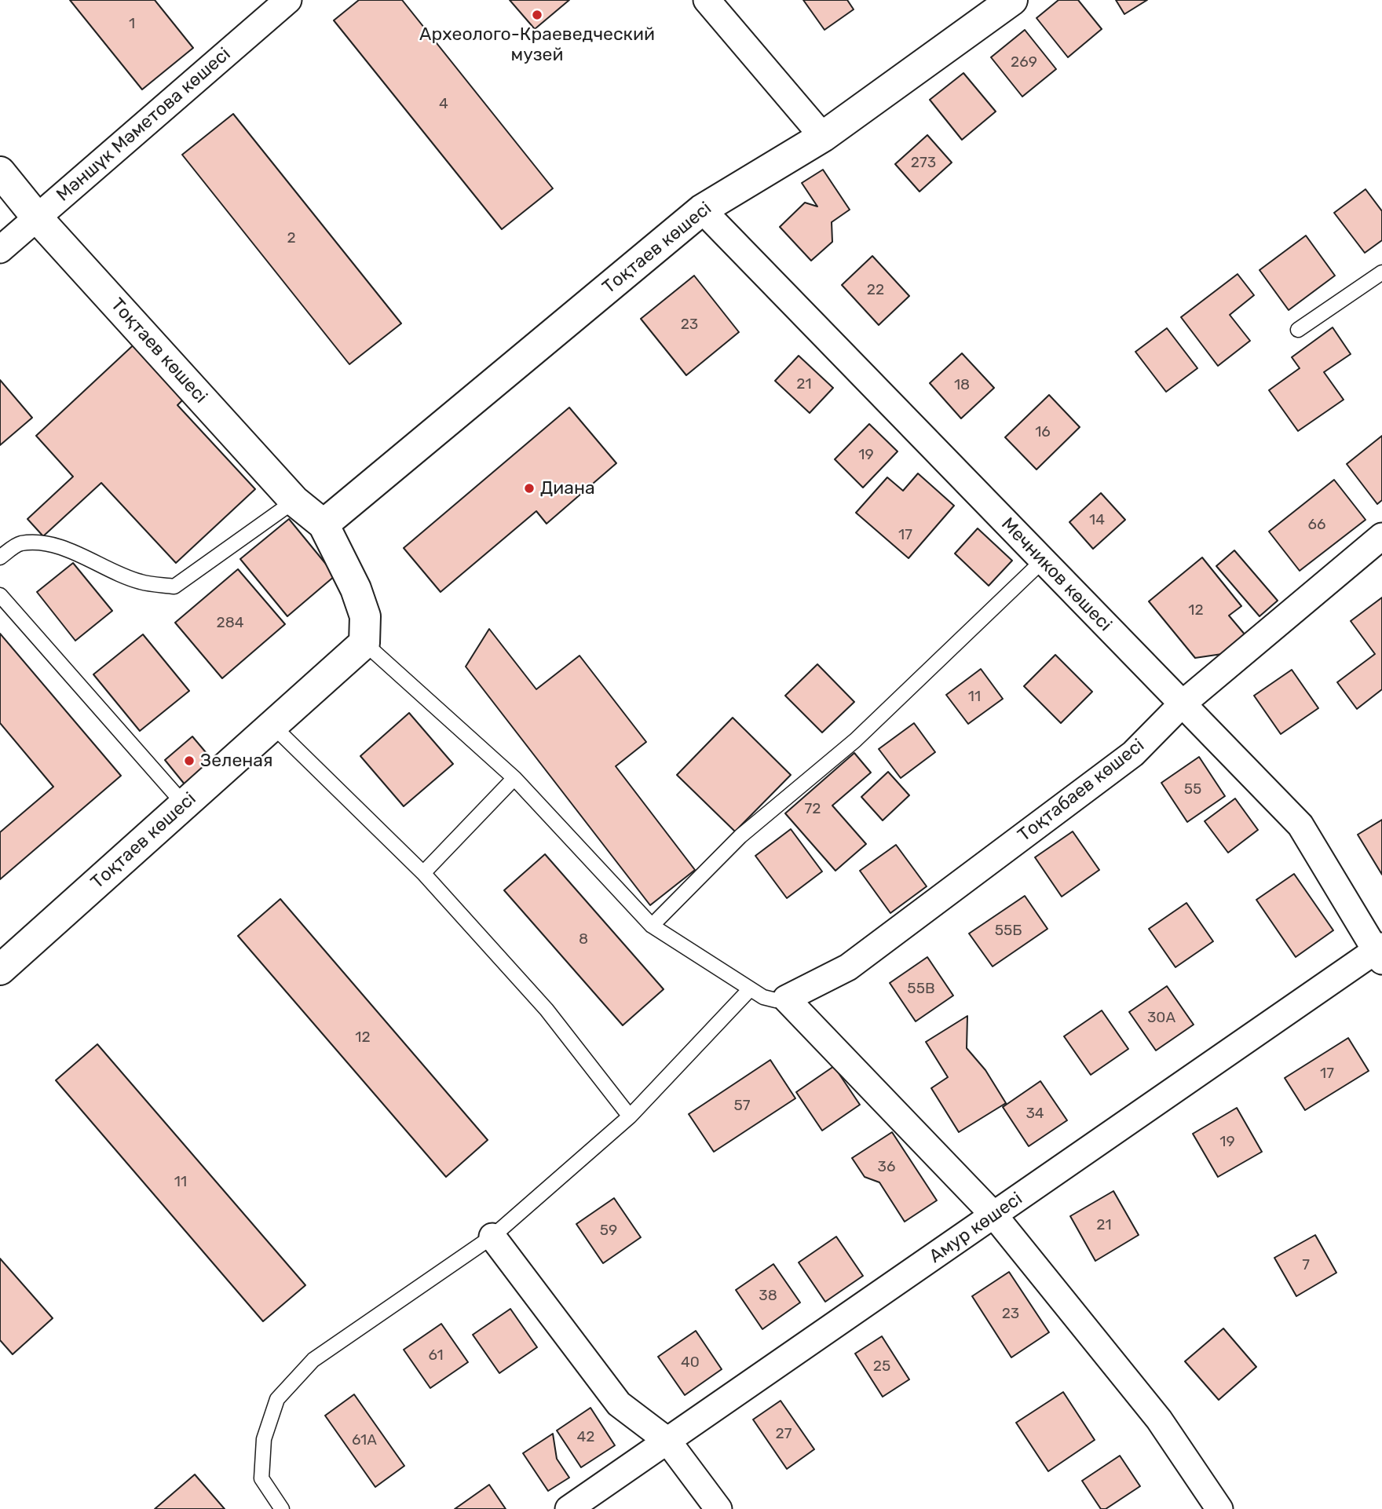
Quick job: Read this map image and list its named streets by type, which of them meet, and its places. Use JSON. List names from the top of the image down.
{
  "streets": {
    "street": [
      "Мәншүк Мәметова көшесі",
      "Тоқтаев көшесі",
      "Мечников көшесі",
      "Тоқтабаев көшесі",
      "Амур көшесі"
    ]
  },
  "crossings": [
    ["Мәншүк Мәметова көшесі", "Тоқтаев көшесі"],
    ["Тоқтаев көшесі", "Мечников көшесі"],
    ["Мечников көшесі", "Тоқтабаев көшесі"],
    ["Мечников көшесі", "Амур көшесі"]
  ],
  "places": ["Археолого-Краеведческий музей", "Диана", "Зеленая"],
  "house_numbers": [
    "1",
    "269",
    "4",
    "273",
    "2",
    "22",
    "23",
    "21",
    "18",
    "16",
    "19",
    "14",
    "66",
    "17",
    "12",
    "284",
    "11",
    "55",
    "72",
    "55Б",
    "8",
    "55В",
    "30А",
    "12",
    "17",
    "57",
    "34",
    "19",
    "36",
    "11",
    "21",
    "59",
    "7",
    "38",
    "23",
    "61",
    "40",
    "25",
    "27",
    "42",
    "61А"
  ]
}
